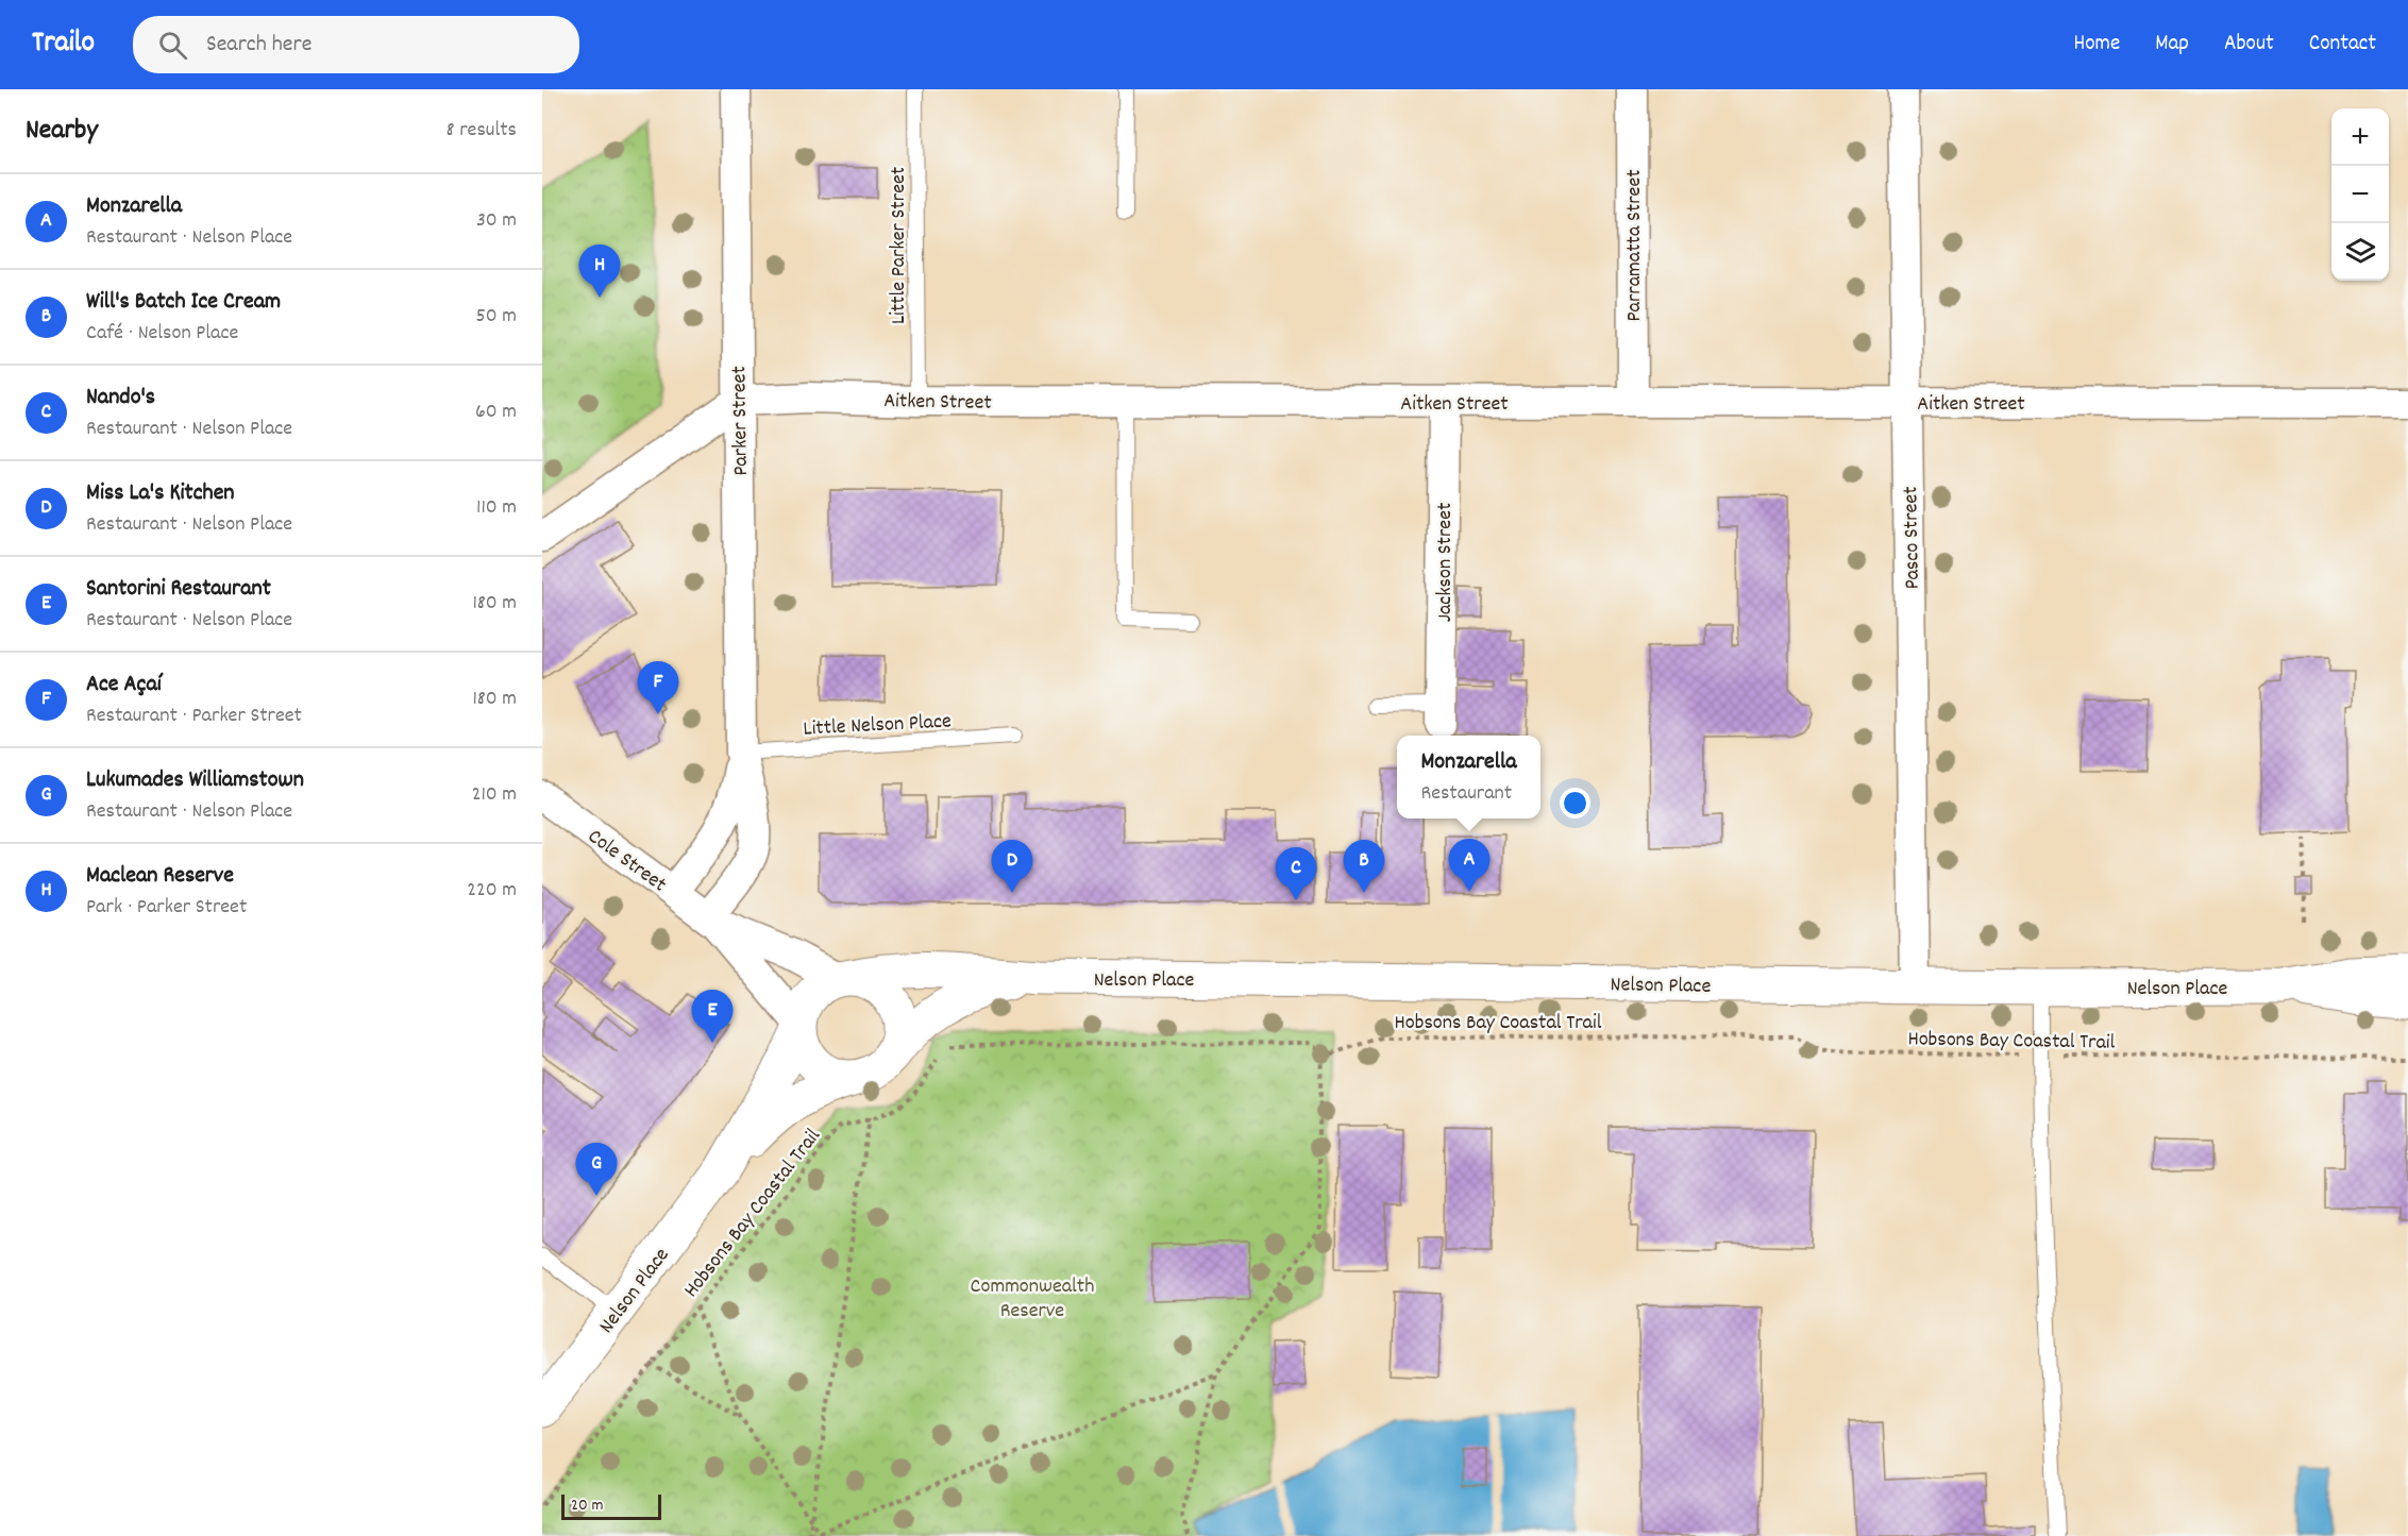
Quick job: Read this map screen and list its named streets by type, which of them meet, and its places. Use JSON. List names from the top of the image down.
{
  "streets": {
    "street": [
      "Parramatta Street",
      "Aitken Street",
      "Parker Street",
      "Pasco Street",
      "Jackson Street",
      "Cole Street",
      "Nelson Place"
    ],
    "lane": ["Little Parker Street", "Little Nelson Place"],
    "path": ["Hobsons Bay Coastal Trail"]
  },
  "crossings": [
    ["Little Parker Street", "Aitken Street"],
    ["Parramatta Street", "Aitken Street"],
    ["Aitken Street", "Parker Street"],
    ["Aitken Street", "Pasco Street"],
    ["Aitken Street", "Jackson Street"],
    ["Parker Street", "Little Nelson Place"],
    ["Parker Street", "Cole Street"],
    ["Pasco Street", "Nelson Place"],
    ["Cole Street", "Nelson Place"]
  ],
  "parks": ["Commonwealth Reserve"],
  "scale_bar": "20 m",
  "page": {
    "header": "Trailo",
    "search": "Search here",
    "nav": [
      "Home",
      "Map",
      "About",
      "Contact"
    ],
    "heading": ["Nearby", "8 results"],
    "map_buttons": ["+", "−"],
    "list": [
      {
        "mark": "A",
        "name": "Monzarella",
        "note": "Restaurant · Nelson Place",
        "value": "30 m"
      },
      {
        "mark": "B",
        "name": "Will's Batch Ice Cream",
        "note": "Café · Nelson Place",
        "value": "50 m"
      },
      {
        "mark": "C",
        "name": "Nando's",
        "note": "Restaurant · Nelson Place",
        "value": "60 m"
      },
      {
        "mark": "D",
        "name": "Miss La's Kitchen",
        "note": "Restaurant · Nelson Place",
        "value": "110 m"
      },
      {
        "mark": "E",
        "name": "Santorini Restaurant",
        "note": "Restaurant · Nelson Place",
        "value": "180 m"
      },
      {
        "mark": "F",
        "name": "Ace Açaí",
        "note": "Restaurant · Parker Street",
        "value": "180 m"
      },
      {
        "mark": "G",
        "name": "Lukumades Williamstown",
        "note": "Restaurant · Nelson Place",
        "value": "210 m"
      },
      {
        "mark": "H",
        "name": "Maclean Reserve",
        "note": "Park · Parker Street",
        "value": "220 m"
      }
    ],
    "pins": [
      "H",
      "F",
      "A",
      "B",
      "D",
      "C",
      "E",
      "G"
    ],
    "popup": ["Monzarella", "Restaurant"],
    "scale": "20 m"
  }
}
